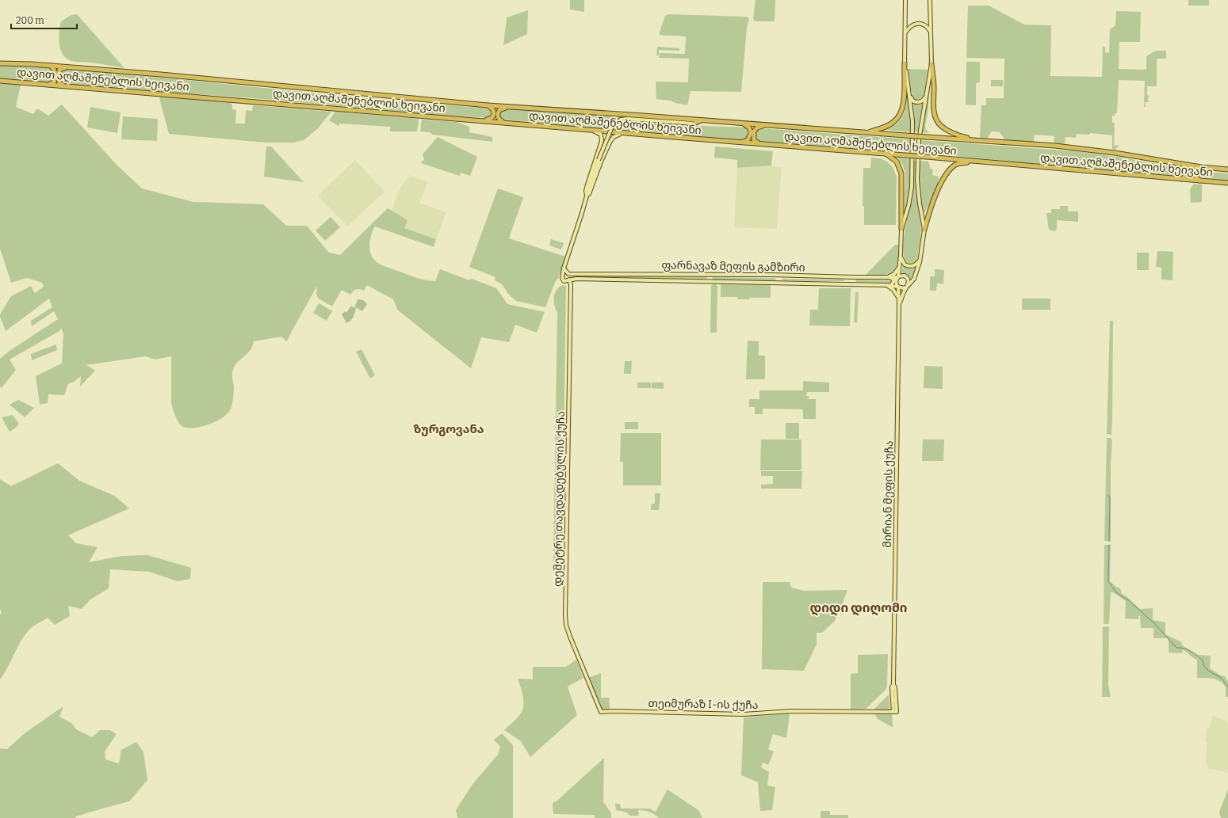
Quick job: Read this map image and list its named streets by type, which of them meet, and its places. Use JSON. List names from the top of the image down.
{
  "streets": {
    "highway": ["დავით აღმაშენებლის ხეივანი"],
    "main road": [
      "ფარნავაზ მეფის გამზირი",
      "მირიან მეფის ქუჩა",
      "დემეტრე თავდადებულის ქუჩა",
      "თეიმურაზ I-ის ქუჩა"
    ]
  },
  "crossings": [
    ["ფარნავაზ მეფის გამზირი", "მირიან მეფის ქუჩა"],
    ["მირიან მეფის ქუჩა", "თეიმურაზ I-ის ქუჩა"],
    ["დემეტრე თავდადებულის ქუჩა", "თეიმურაზ I-ის ქუჩა"]
  ],
  "districts": ["ზურგოვანა", "დიდი დიღომი"],
  "scale_bar": "200 m"
}
